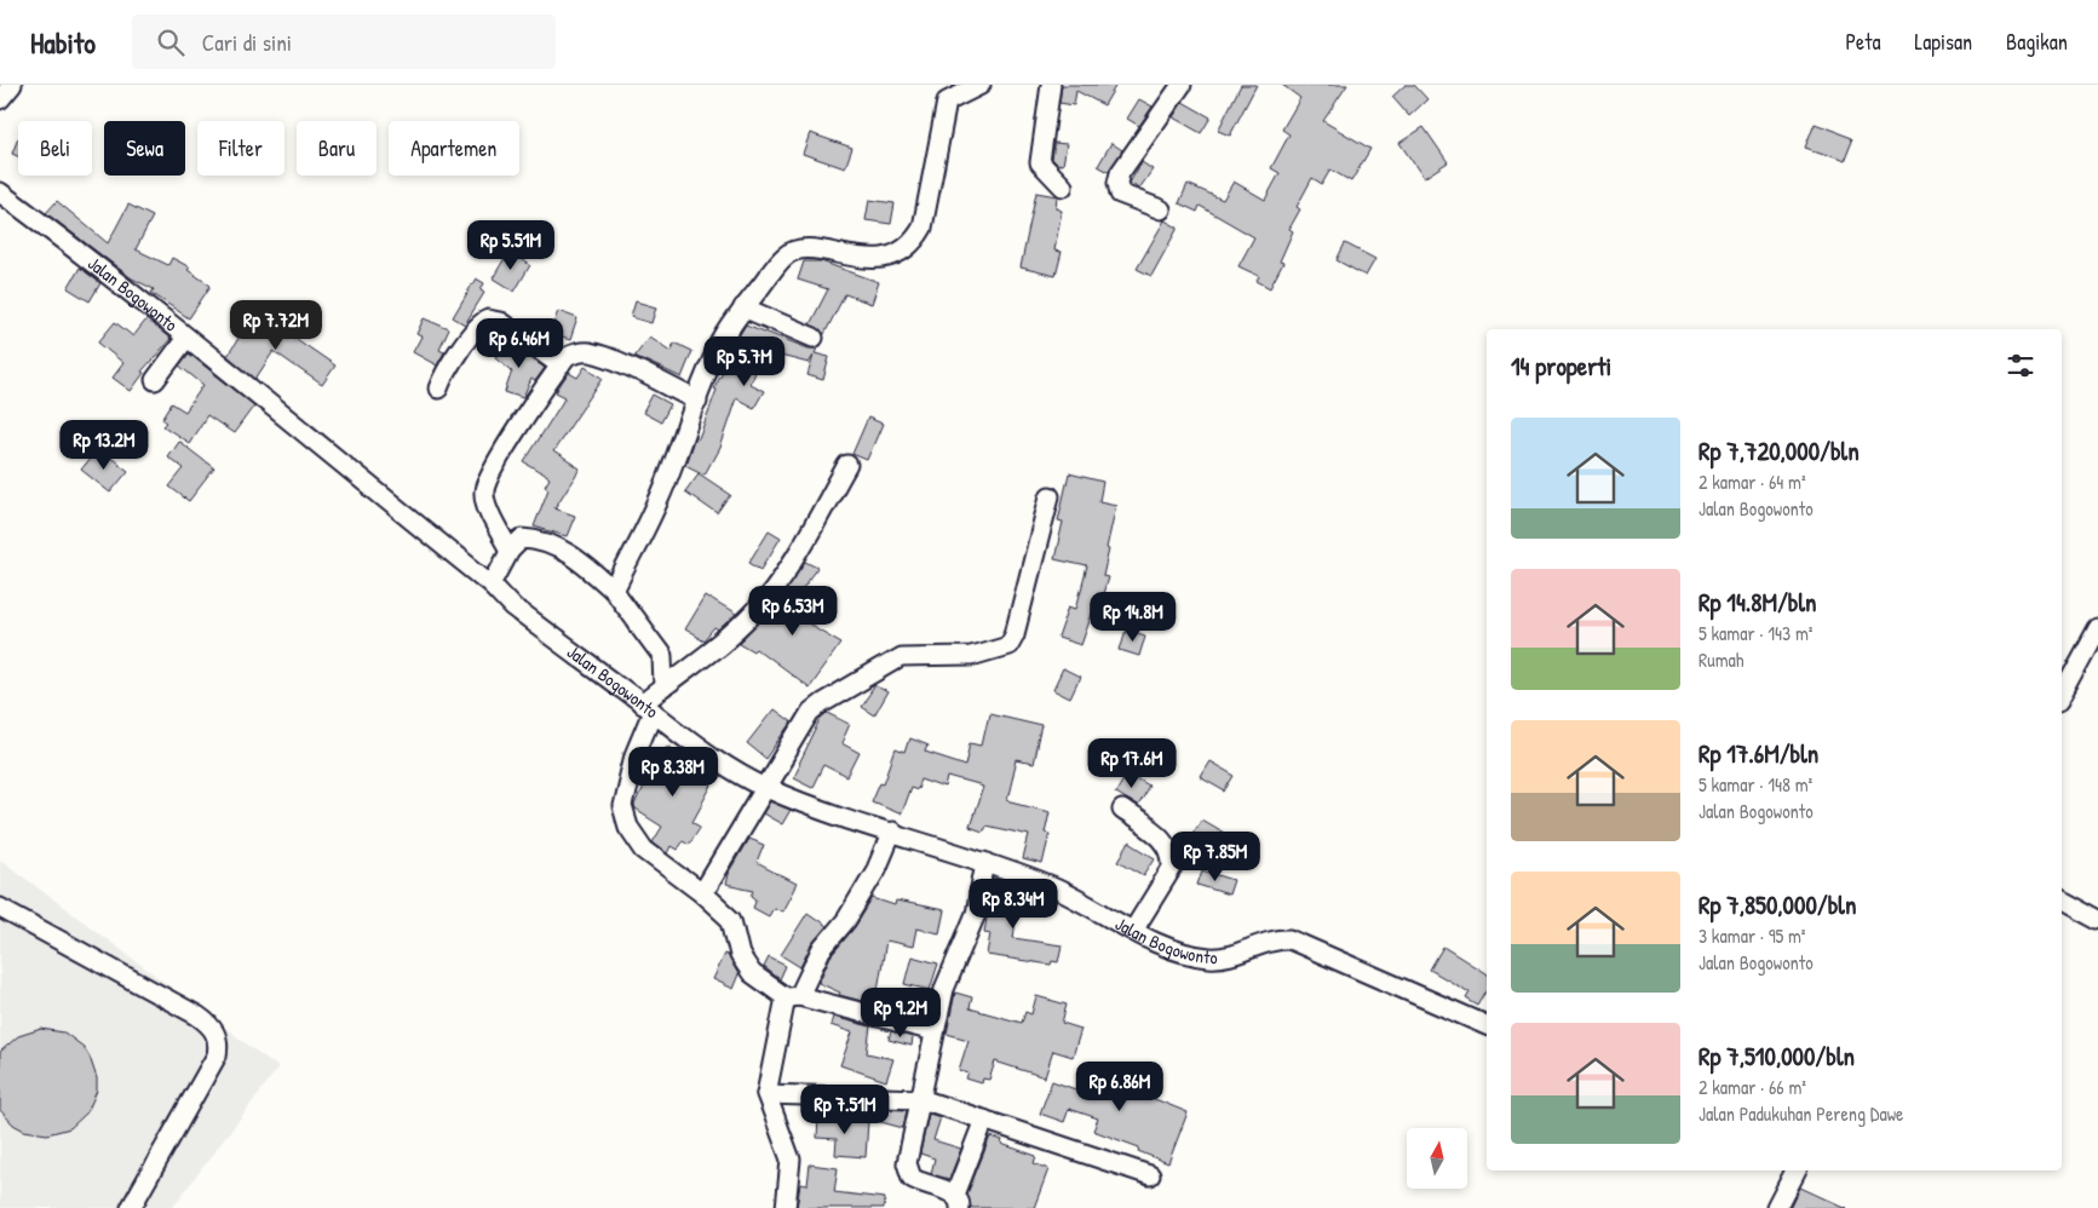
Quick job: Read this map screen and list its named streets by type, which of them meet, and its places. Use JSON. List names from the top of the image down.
{
  "streets": {
    "street": ["Jalan Bogowonto"]
  },
  "north": "top",
  "page": {
    "header": "Habito",
    "search": "Cari di sini",
    "nav": ["Peta", "Lapisan", "Bagikan"],
    "chip": [
      "Beli",
      "Sewa",
      "Filter",
      "Baru",
      "Apartemen"
    ],
    "price": [
      "Rp 5.51M",
      "Rp 7.72M",
      "Rp 6.46M",
      "Rp 5.7M",
      "Rp 13.2M",
      "Rp 6.53M",
      "Rp 14.8M",
      "Rp 17.6M",
      "Rp 8.38M",
      "Rp 7.85M",
      "Rp 8.34M",
      "Rp 9.2M",
      "Rp 6.86M",
      "Rp 7.51M"
    ],
    "heading": "14 properti",
    "list": [
      {
        "name": "Rp 7,720,000/bln",
        "note": "2 kamar · 64 m² · Jalan Bogowonto"
      },
      {
        "name": "Rp 14.8M/bln",
        "note": "5 kamar · 143 m² · Rumah"
      },
      {
        "name": "Rp 17.6M/bln",
        "note": "5 kamar · 148 m² · Jalan Bogowonto"
      },
      {
        "name": "Rp 7,850,000/bln",
        "note": "3 kamar · 95 m² · Jalan Bogowonto"
      },
      {
        "name": "Rp 7,510,000/bln",
        "note": "2 kamar · 66 m² · Jalan Padukuhan Pereng Dawe"
      }
    ]
  }
}
